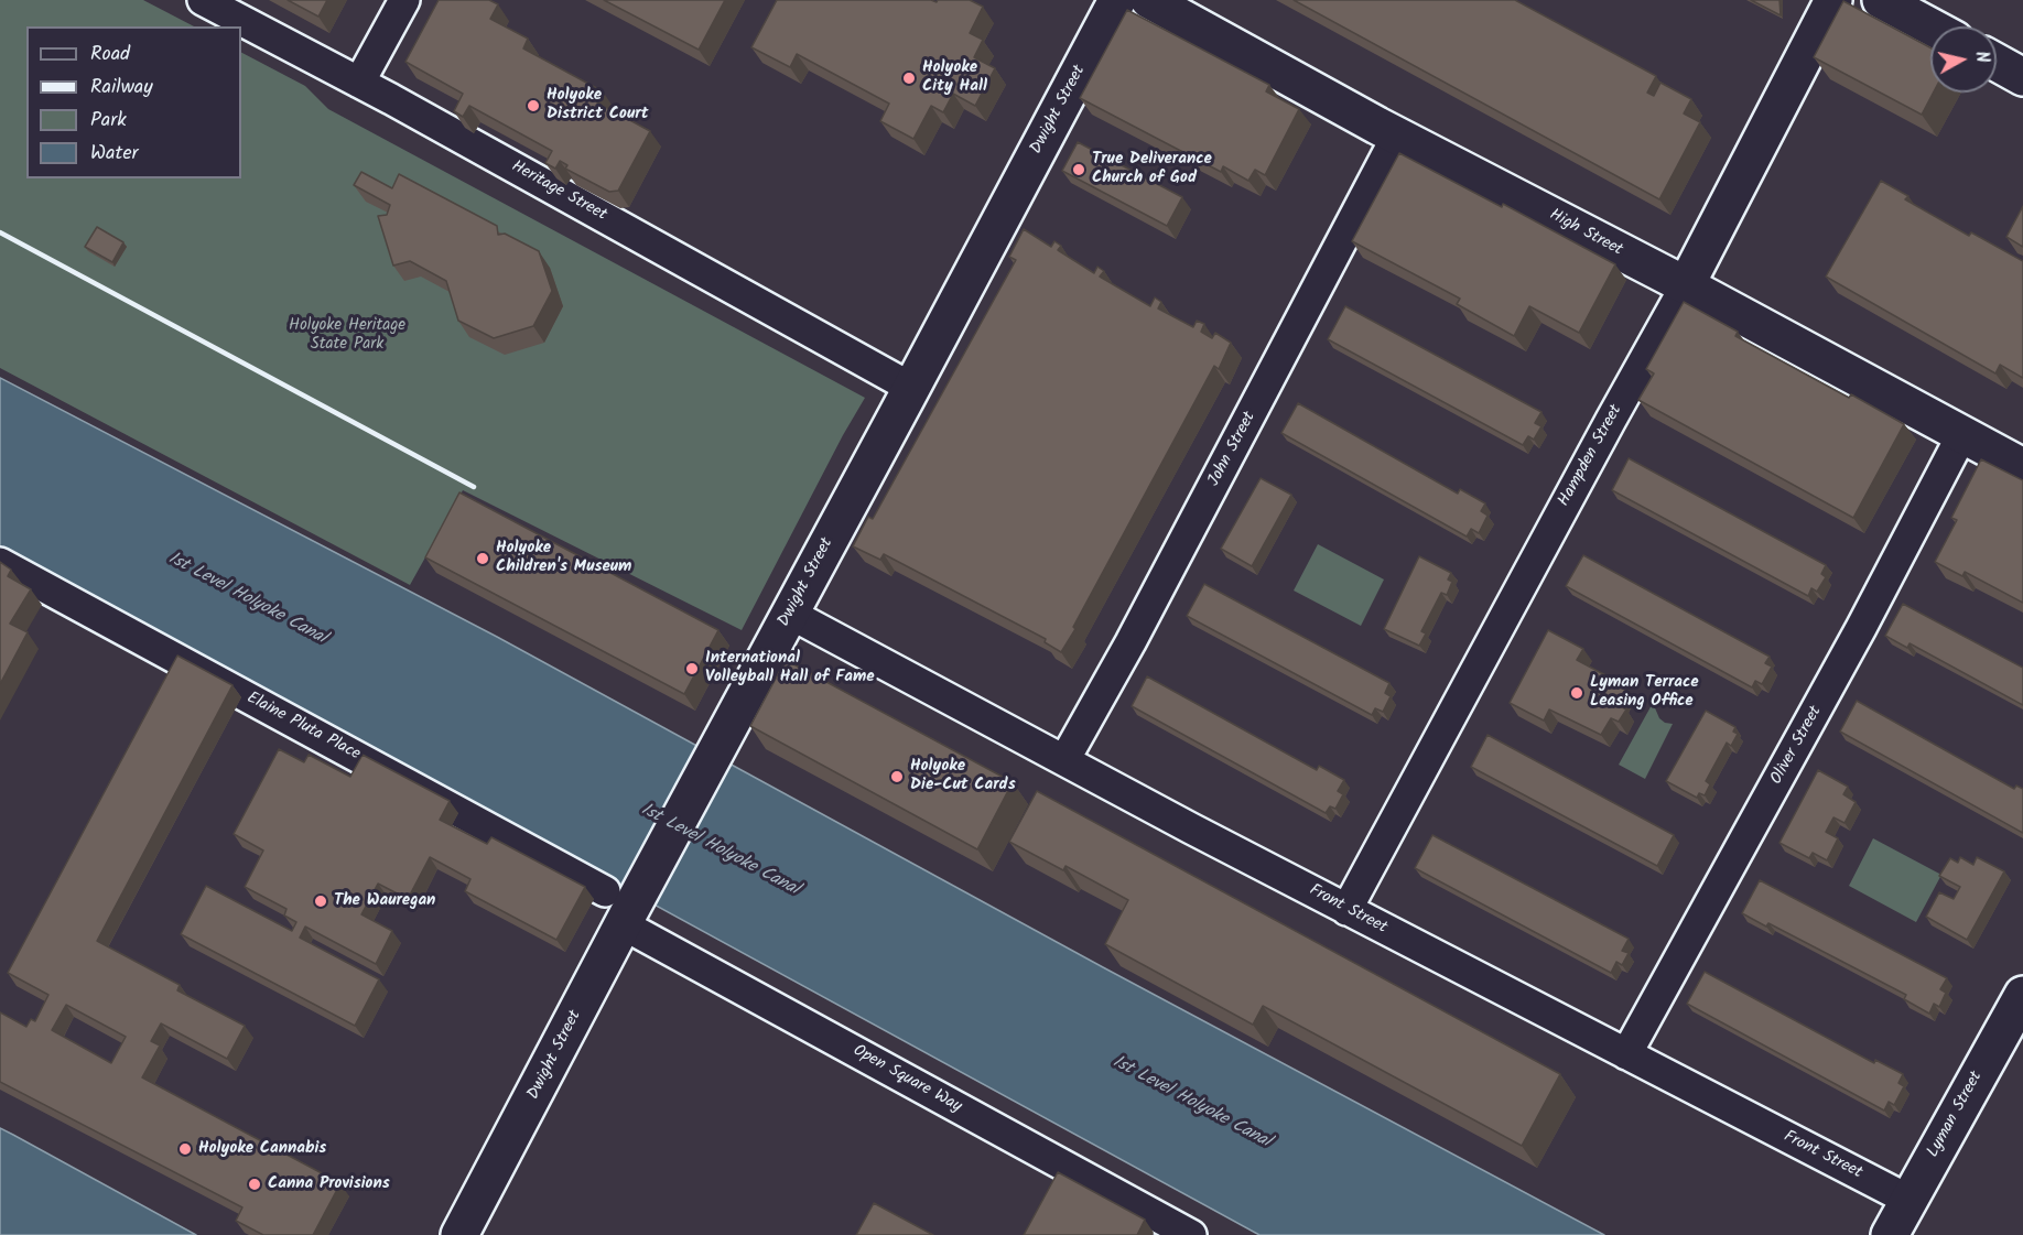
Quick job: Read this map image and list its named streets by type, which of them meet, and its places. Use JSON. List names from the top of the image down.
{
  "streets": {
    "street": [
      "Dwight Street",
      "Heritage Street",
      "High Street",
      "John Street",
      "Hampden Street",
      "Elaine Pluta Place",
      "Oliver Street",
      "Front Street",
      "Open Square Way",
      "Lyman Street"
    ]
  },
  "crossings": [
    ["Dwight Street", "Heritage Street"],
    ["Dwight Street", "Elaine Pluta Place"],
    ["Dwight Street", "Front Street"],
    ["Dwight Street", "Open Square Way"],
    ["High Street", "John Street"],
    ["High Street", "Hampden Street"],
    ["High Street", "Oliver Street"],
    ["John Street", "Front Street"],
    ["Hampden Street", "Front Street"],
    ["Elaine Pluta Place", "Open Square Way"],
    ["Oliver Street", "Front Street"],
    ["Front Street", "Lyman Street"]
  ],
  "water": ["1st Level Holyoke Canal"],
  "parks": ["Holyoke Heritage State Park"],
  "places": [
    "Holyoke City Hall",
    "Holyoke District Court",
    "True Deliverance Church of God",
    "Holyoke Children's Museum",
    "International Volleyball Hall of Fame",
    "Lyman Terrace Leasing Office",
    "Holyoke Die-Cut Cards",
    "The Wauregan",
    "Holyoke Cannabis",
    "Canna Provisions"
  ],
  "legend": [
    "Road",
    "Railway",
    "Park",
    "Water"
  ],
  "north": "right"
}
